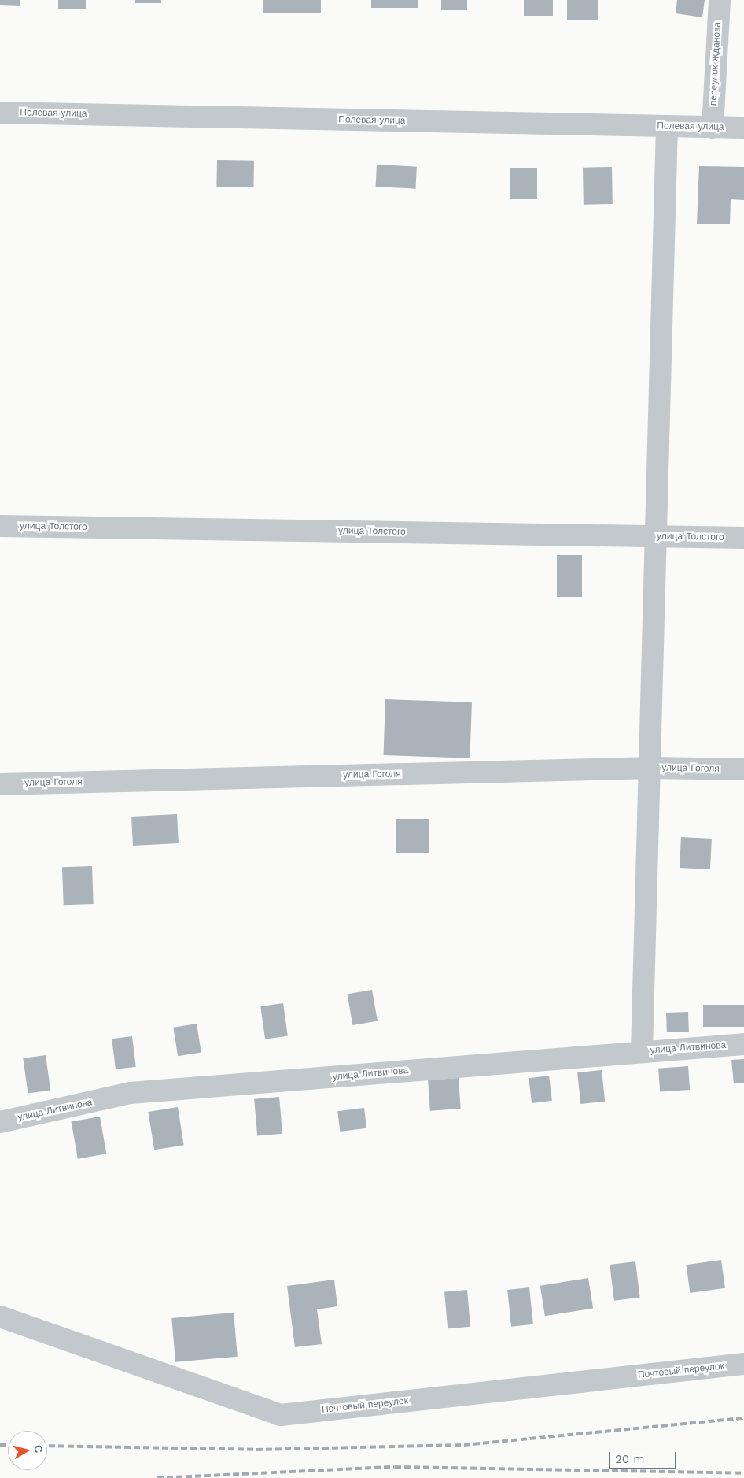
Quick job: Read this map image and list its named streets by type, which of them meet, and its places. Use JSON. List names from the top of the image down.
{
  "streets": {
    "street": [
      "переулок Жданова",
      "Полевая улица",
      "улица Толстого",
      "улица Гоголя",
      "улица Литвинова",
      "Почтовый переулок"
    ]
  },
  "crossings": [
    ["переулок Жданова", "Полевая улица"]
  ],
  "scale_bar": "20 m",
  "north": "right"
}
